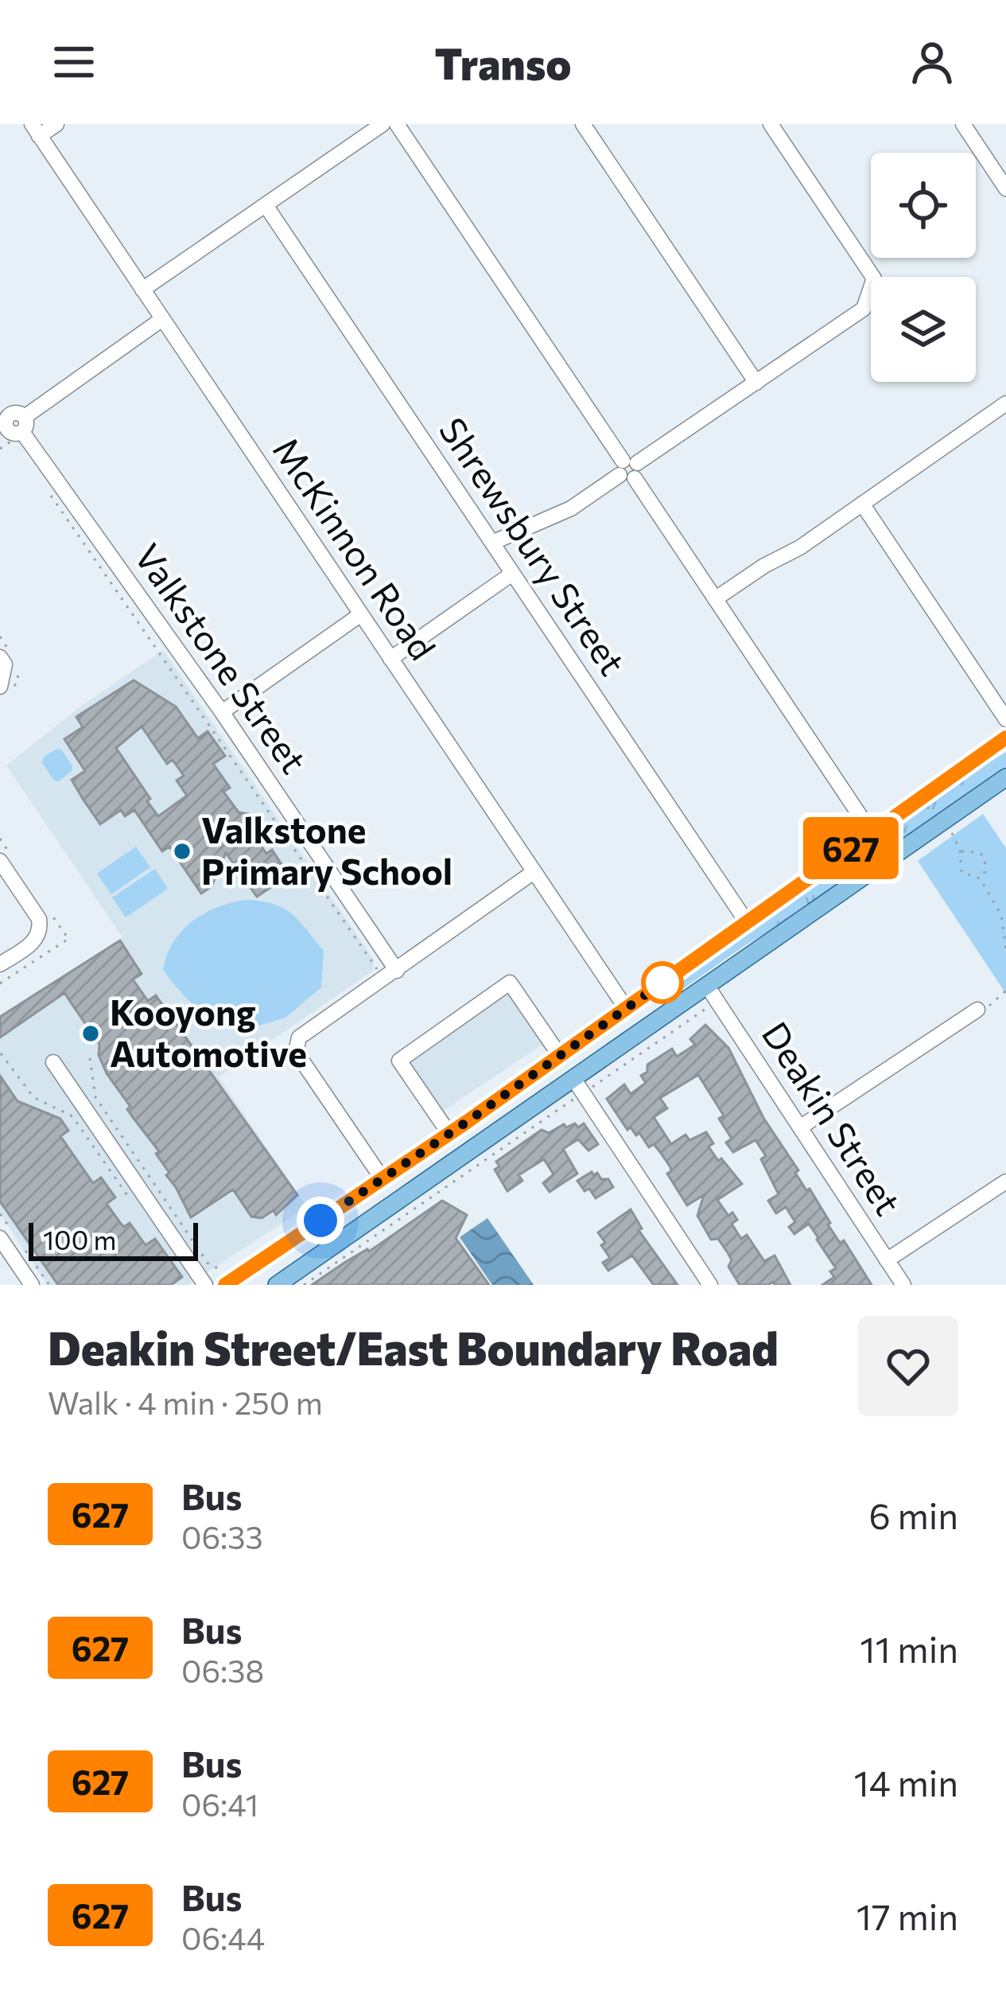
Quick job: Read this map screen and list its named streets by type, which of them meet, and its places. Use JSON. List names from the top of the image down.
{
  "streets": {
    "street": [
      "Shrewsbury Street",
      "McKinnon Road",
      "Valkstone Street",
      "Deakin Street"
    ]
  },
  "places": ["Valkstone Primary School", "Kooyong Automotive"],
  "lines": ["bus line 627"],
  "scale_bar": "100 m",
  "page": {
    "header": "Transo",
    "on_map": "627",
    "scale": "100 m",
    "heading": ["Deakin Street/East Boundary Road", "Walk · 4 min · 250 m"],
    "list": [
      {
        "mark": "627",
        "name": "Bus",
        "note": "06:33",
        "value": "6 min"
      },
      {
        "mark": "627",
        "name": "Bus",
        "note": "06:38",
        "value": "11 min"
      },
      {
        "mark": "627",
        "name": "Bus",
        "note": "06:41",
        "value": "14 min"
      },
      {
        "mark": "627",
        "name": "Bus",
        "note": "06:44",
        "value": "17 min"
      }
    ]
  }
}
